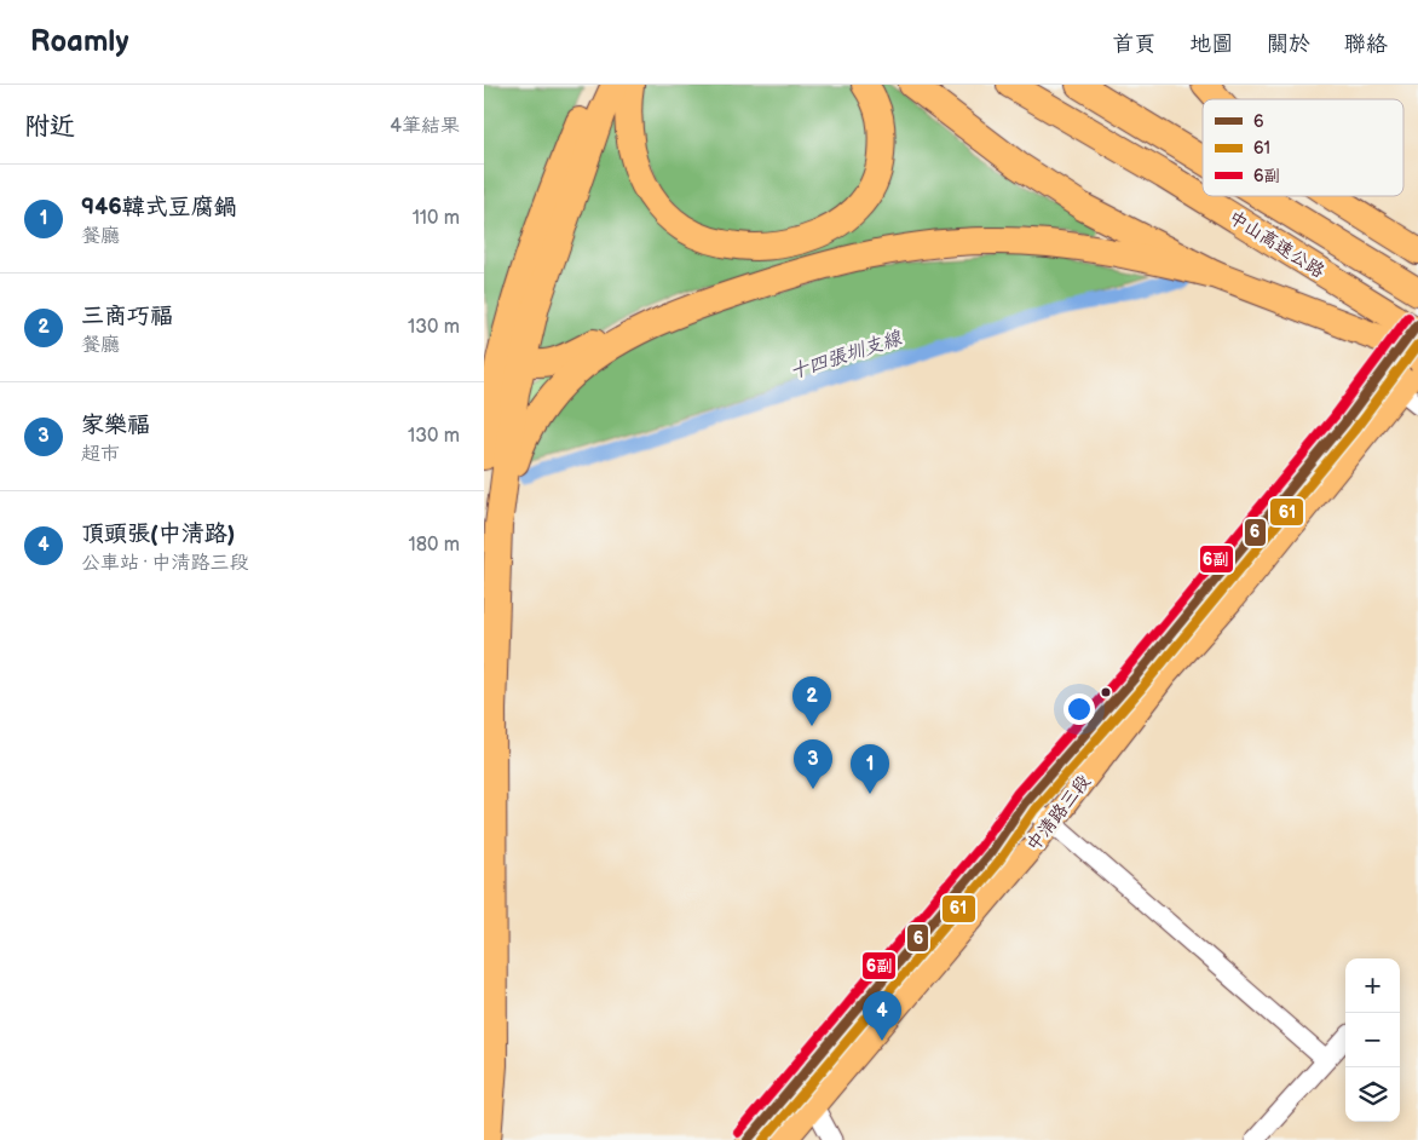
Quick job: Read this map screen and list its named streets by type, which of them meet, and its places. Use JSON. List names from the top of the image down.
{
  "streets": {
    "highway": ["中山高速公路"],
    "main road": ["中清路三段"]
  },
  "crossings": [
    ["中山高速公路", "中清路三段"]
  ],
  "water": ["十四張圳支線"],
  "lines": ["transit line 6副", "transit line 6", "transit line 61"],
  "legend": ["6", "61", "6副"],
  "page": {
    "header": "Roamly",
    "nav": [
      "首頁",
      "地圖",
      "關於",
      "聯絡"
    ],
    "heading": ["附近", "4筆結果"],
    "list": [
      {
        "mark": "1",
        "name": "946韓式豆腐鍋",
        "note": "餐廳",
        "value": "110 m"
      },
      {
        "mark": "2",
        "name": "三商巧福",
        "note": "餐廳",
        "value": "130 m"
      },
      {
        "mark": "3",
        "name": "家樂福",
        "note": "超市",
        "value": "130 m"
      },
      {
        "mark": "4",
        "name": "頂頭張(中清路)",
        "note": "公車站 · 中清路三段",
        "value": "180 m"
      }
    ],
    "pins": [
      "2",
      "3",
      "1",
      "4"
    ],
    "map_buttons": ["+", "−"]
  }
}
